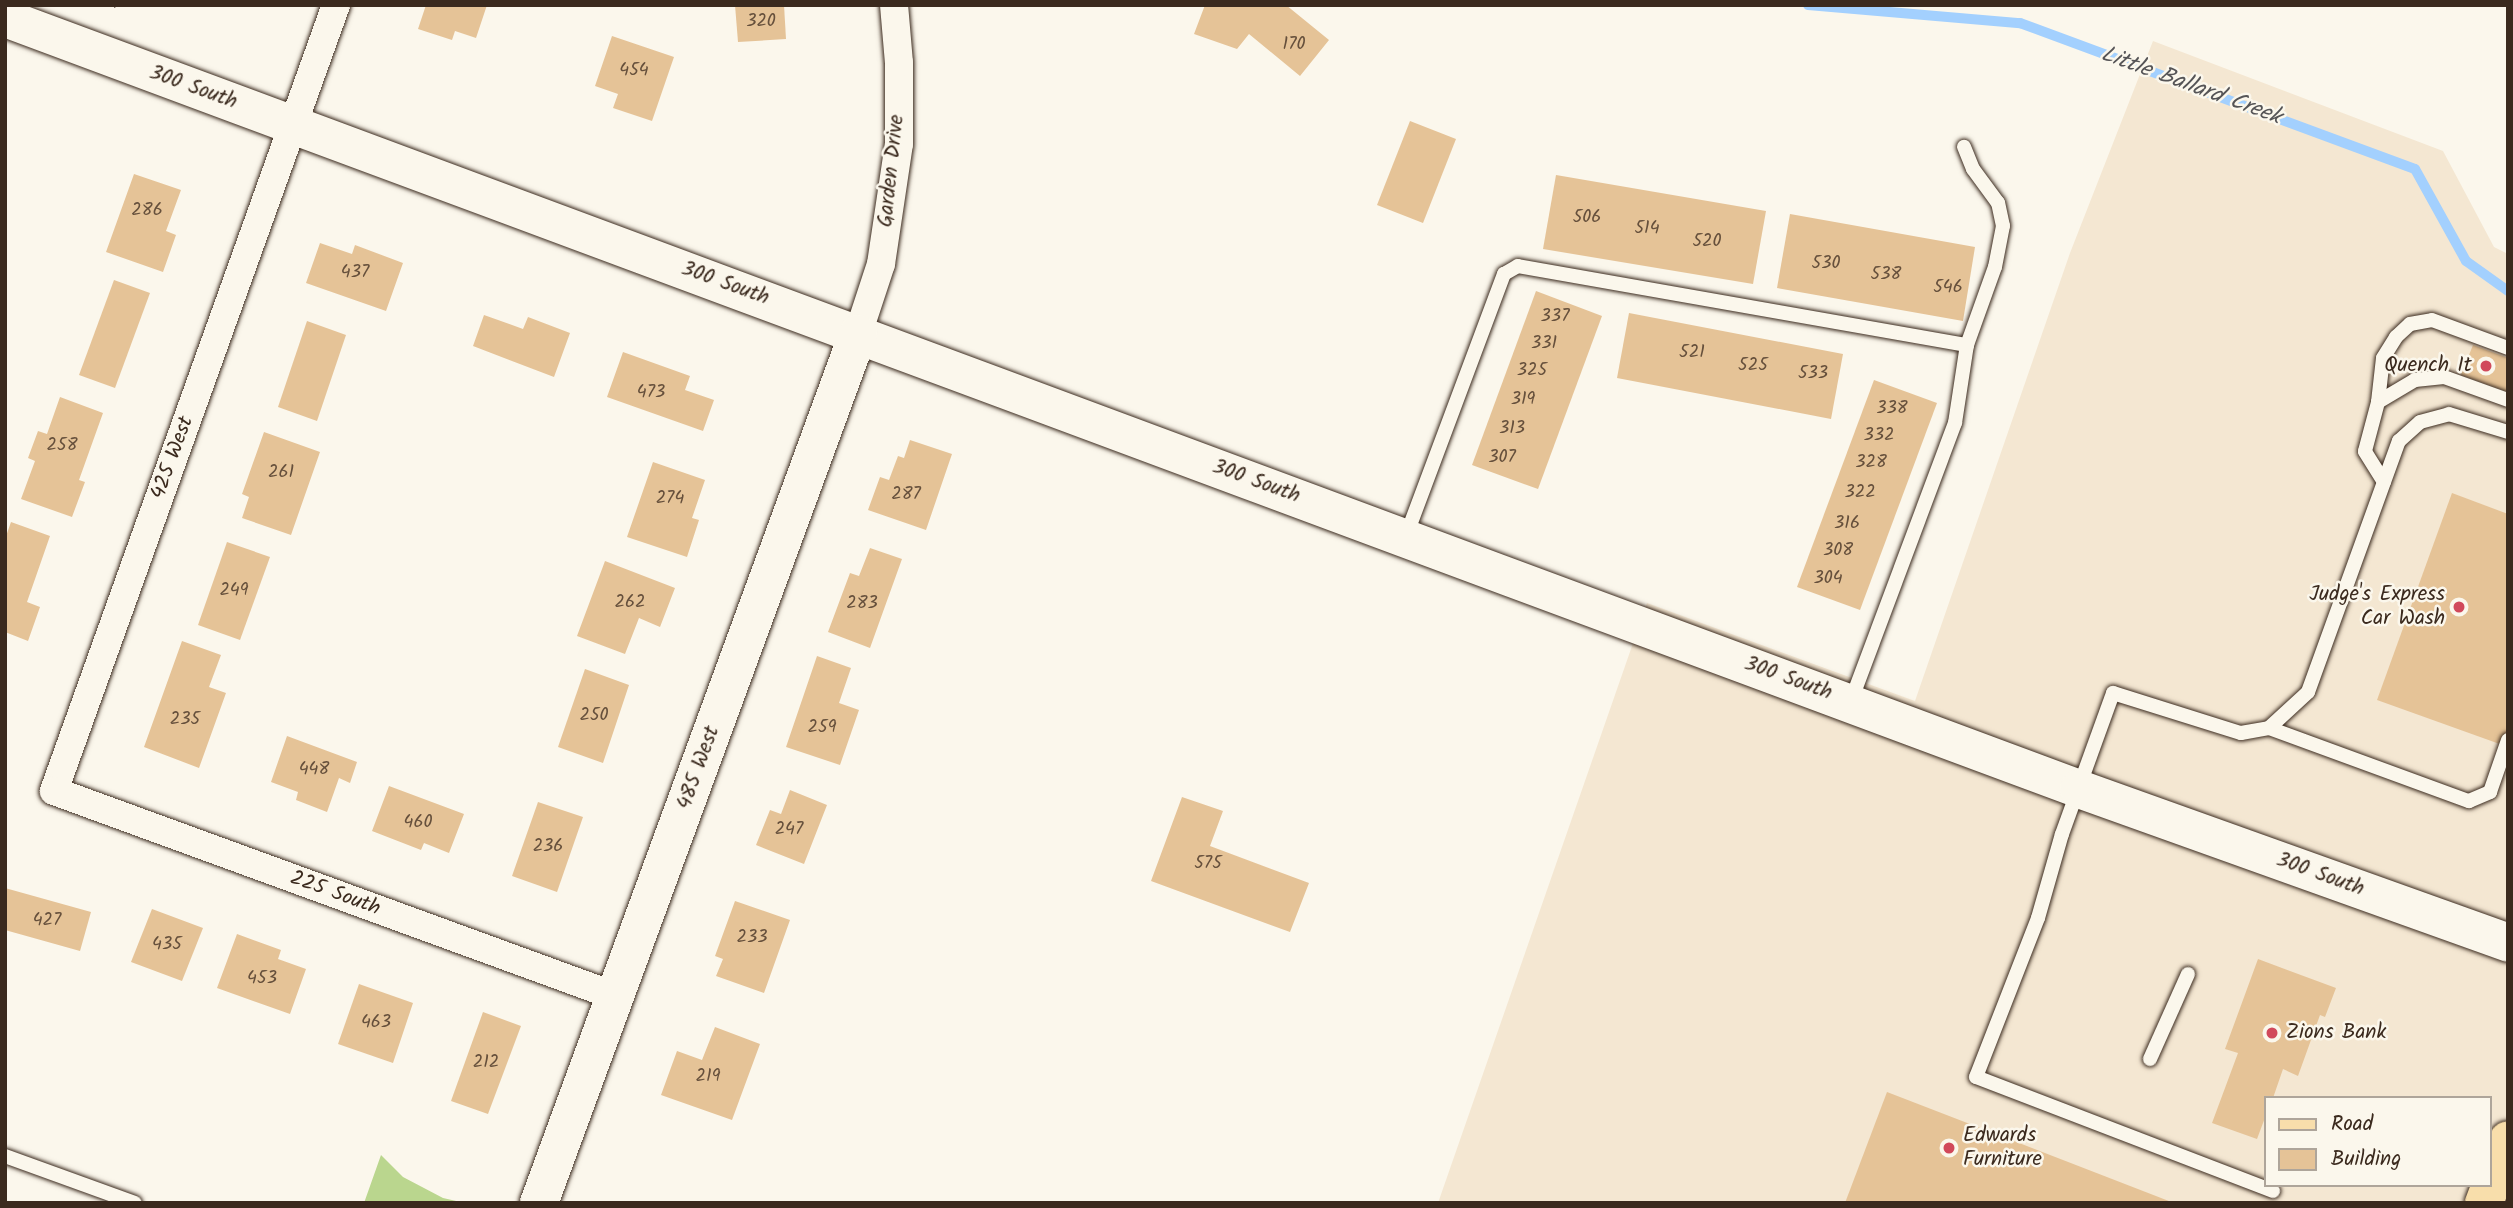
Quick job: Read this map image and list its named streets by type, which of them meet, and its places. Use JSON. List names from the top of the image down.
{
  "streets": {
    "street": [
      "300 South",
      "Garden Drive",
      "425 West",
      "485 West",
      "225 South"
    ]
  },
  "crossings": [
    ["300 South", "Garden Drive"],
    ["300 South", "425 West"],
    ["300 South", "485 West"],
    ["Garden Drive", "485 West"],
    ["425 West", "225 South"],
    ["485 West", "225 South"]
  ],
  "water": ["Little Ballard Creek"],
  "places": [
    "Quench It",
    "Judge's Express Car Wash",
    "Zions Bank",
    "Edwards Furniture"
  ],
  "house_numbers": [
    "320",
    "170",
    "454",
    "286",
    "506",
    "514",
    "520",
    "530",
    "437",
    "538",
    "546",
    "337",
    "331",
    "521",
    "525",
    "325",
    "533",
    "473",
    "319",
    "338",
    "313",
    "332",
    "258",
    "307",
    "328",
    "261",
    "322",
    "287",
    "274",
    "316",
    "308",
    "304",
    "249",
    "262",
    "283",
    "250",
    "235",
    "259",
    "448",
    "460",
    "247",
    "236",
    "575",
    "427",
    "233",
    "435",
    "453",
    "463",
    "212",
    "219"
  ],
  "legend": ["Road", "Building"]
}
